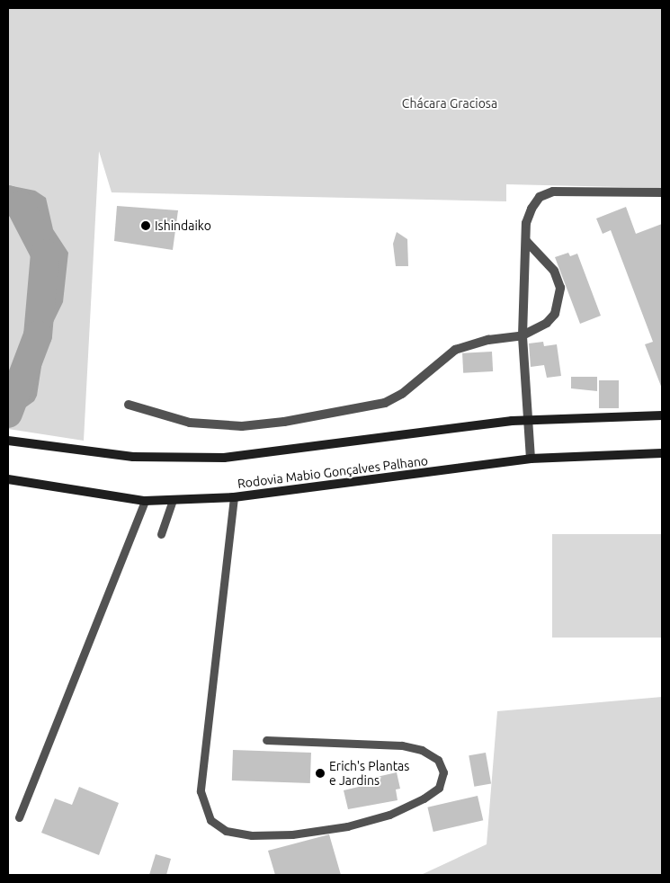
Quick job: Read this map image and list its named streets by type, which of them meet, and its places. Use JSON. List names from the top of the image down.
{
  "streets": {
    "main road": ["Rodovia Mabio Gonçalves Palhano"]
  },
  "parks": ["Chácara Graciosa"],
  "places": ["Ishindaiko", "Erich's Plantas e Jardins"]
}
